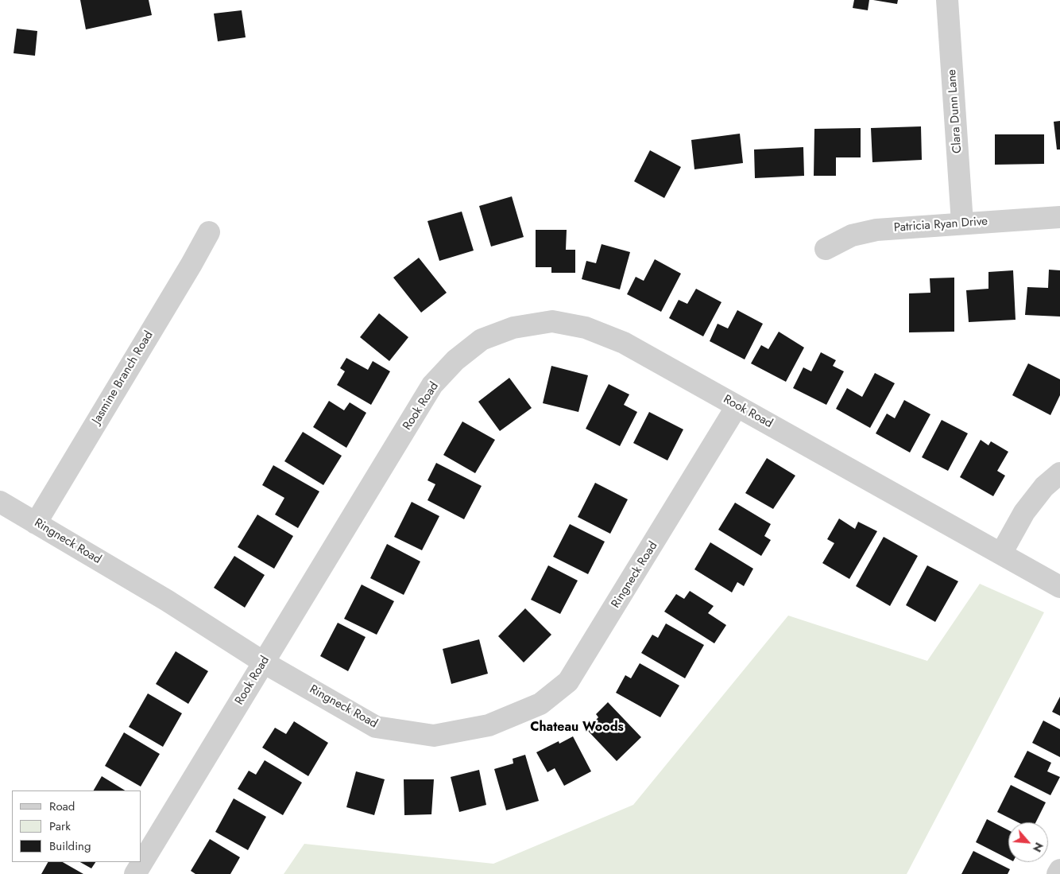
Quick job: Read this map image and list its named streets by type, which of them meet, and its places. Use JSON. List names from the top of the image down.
{
  "streets": {
    "street": [
      "Clara Dunn Lane",
      "Patricia Ryan Drive",
      "Jasmine Branch Road",
      "Rook Road",
      "Ringneck Road"
    ]
  },
  "crossings": [
    ["Clara Dunn Lane", "Patricia Ryan Drive"],
    ["Jasmine Branch Road", "Ringneck Road"],
    ["Rook Road", "Ringneck Road"]
  ],
  "districts": ["Chateau Woods"],
  "legend": ["Road", "Park", "Building"],
  "north": "bottom right"
}
